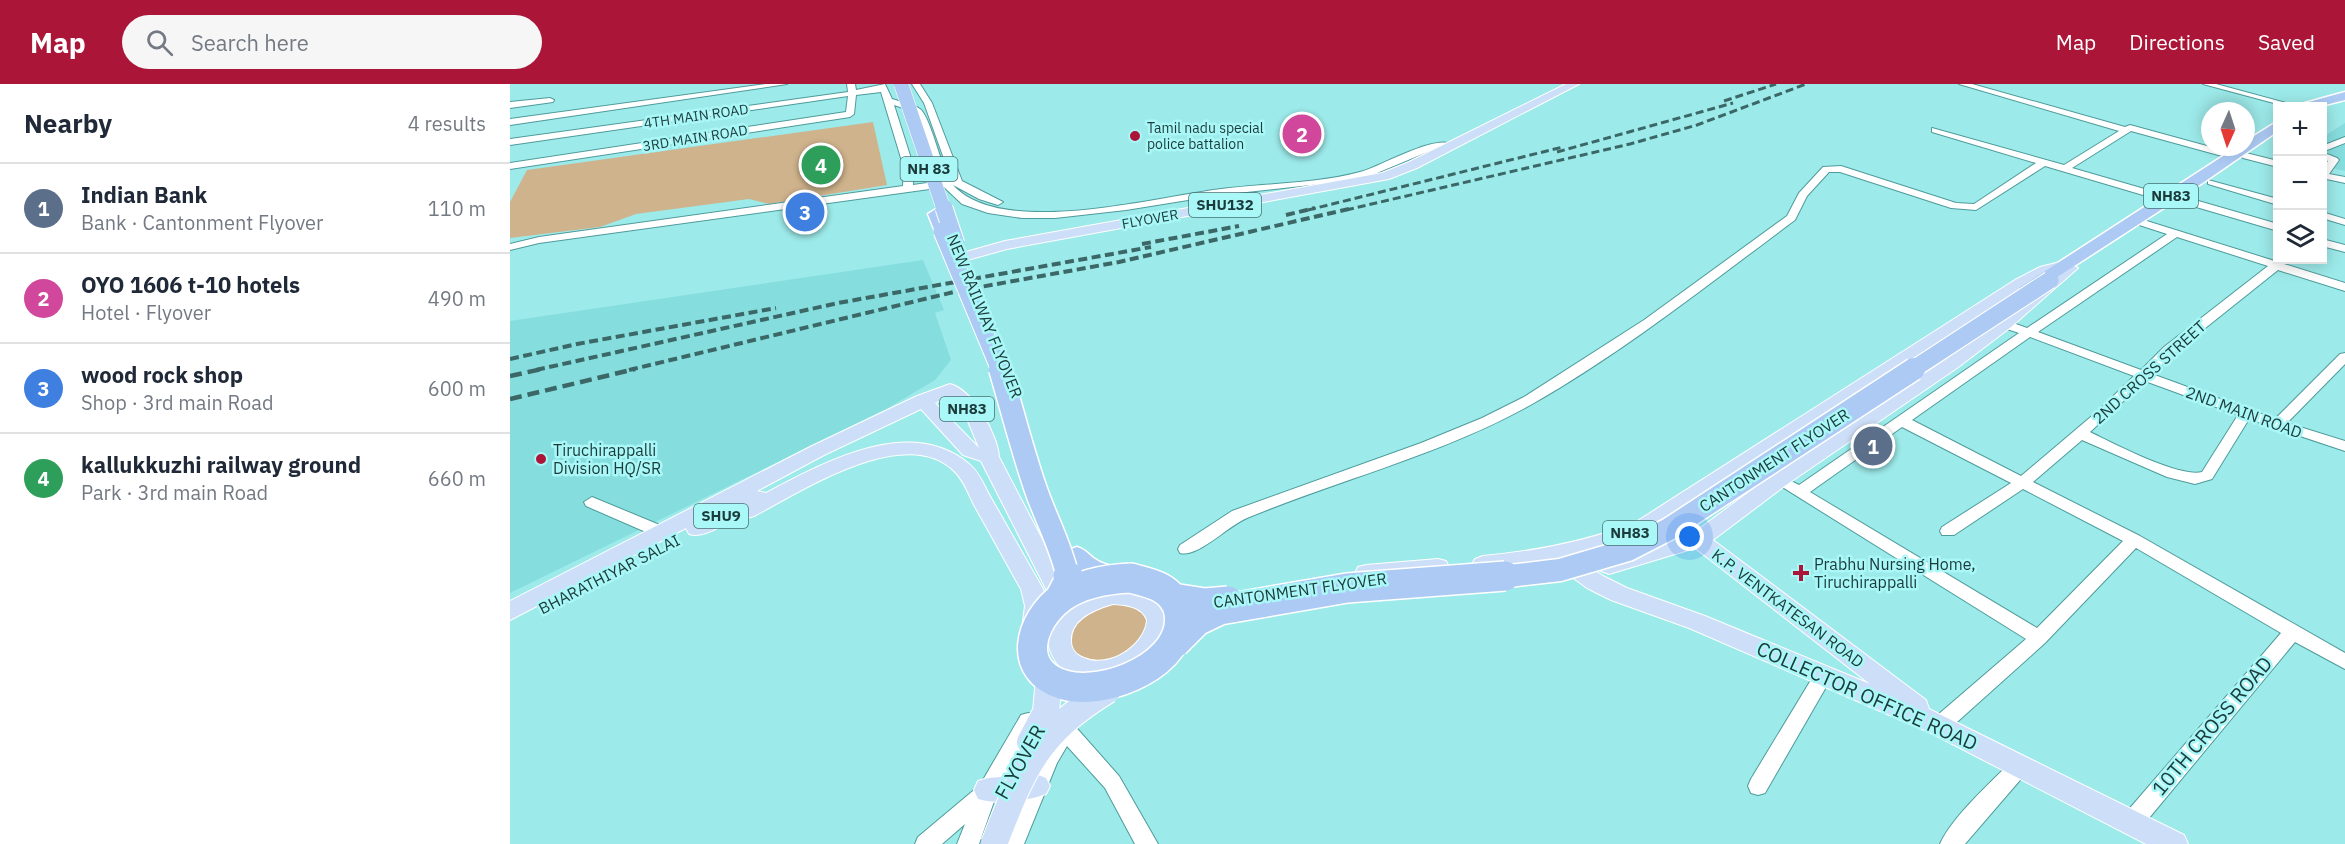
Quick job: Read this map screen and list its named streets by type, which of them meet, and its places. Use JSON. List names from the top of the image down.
{
  "streets": {
    "highway": [
      "NH 83",
      "NH83",
      "NEW RAILWAY FLYOVER",
      "CANTONMENT FLYOVER"
    ],
    "main road": [
      "SHU132",
      "FLYOVER",
      "SHU9",
      "BHARATHIYAR SALAI",
      "K.P. VENTKATESAN ROAD",
      "COLLECTOR OFFICE ROAD"
    ],
    "street": [
      "4TH MAIN ROAD",
      "3RD MAIN ROAD",
      "2ND CROSS STREET",
      "2ND MAIN ROAD",
      "10TH CROSS ROAD"
    ]
  },
  "crossings": [
    ["4TH MAIN ROAD", "3RD MAIN ROAD"],
    ["4TH MAIN ROAD", "NEW RAILWAY FLYOVER"],
    ["NH83", "FLYOVER"],
    ["NH83", "NEW RAILWAY FLYOVER"],
    ["NH83", "CANTONMENT FLYOVER"],
    ["NH83", "BHARATHIYAR SALAI"],
    ["NH83", "K.P. VENTKATESAN ROAD"],
    ["NH83", "COLLECTOR OFFICE ROAD"],
    ["SHU132", "FLYOVER"],
    ["FLYOVER", "NEW RAILWAY FLYOVER"],
    ["FLYOVER", "2ND MAIN ROAD"],
    ["FLYOVER", "CANTONMENT FLYOVER"],
    ["FLYOVER", "K.P. VENTKATESAN ROAD"],
    ["FLYOVER", "COLLECTOR OFFICE ROAD"],
    ["NEW RAILWAY FLYOVER", "CANTONMENT FLYOVER"],
    ["2ND CROSS STREET", "2ND MAIN ROAD"],
    ["CANTONMENT FLYOVER", "K.P. VENTKATESAN ROAD"],
    ["K.P. VENTKATESAN ROAD", "COLLECTOR OFFICE ROAD"],
    ["COLLECTOR OFFICE ROAD", "10TH CROSS ROAD"]
  ],
  "places": {
    "other": ["Tamil nadu special police battalion", "Tiruchirappalli Division HQ/SR"],
    "health": ["Prabhu Nursing Home, Tiruchirappalli"]
  },
  "north": "bottom",
  "page": {
    "header": "Map",
    "search": "Search here",
    "nav": ["Map", "Directions", "Saved"],
    "heading": ["Nearby", "4 results"],
    "map_buttons": ["+", "−"],
    "pins": [
      "2",
      "4",
      "3",
      "1"
    ],
    "list": [
      {
        "mark": "1",
        "name": "Indian Bank",
        "note": "Bank · Cantonment Flyover",
        "value": "110 m"
      },
      {
        "mark": "2",
        "name": "OYO 1606 t-10 hotels",
        "note": "Hotel · Flyover",
        "value": "490 m"
      },
      {
        "mark": "3",
        "name": "wood rock shop",
        "note": "Shop · 3rd main Road",
        "value": "600 m"
      },
      {
        "mark": "4",
        "name": "kallukkuzhi railway ground",
        "note": "Park · 3rd main Road",
        "value": "660 m"
      }
    ]
  }
}
